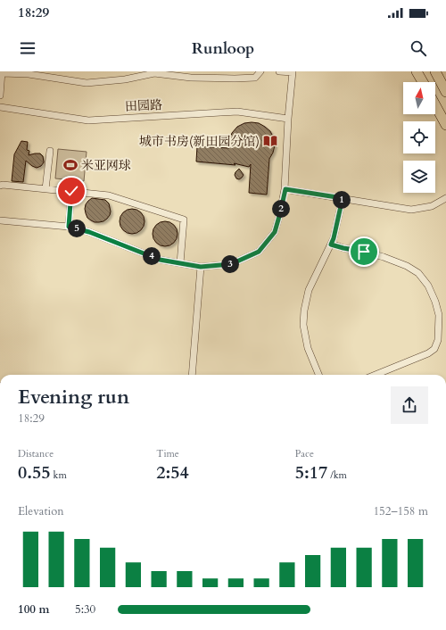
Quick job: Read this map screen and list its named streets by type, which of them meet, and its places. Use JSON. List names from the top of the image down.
{
  "streets": {
    "street": ["田园路"]
  },
  "places": {
    "library": ["城市书房(新田园分馆)"],
    "sports": ["米亚网球"]
  },
  "north": "top",
  "page": {
    "status": "18:29",
    "header": "Runloop",
    "pins": [
      "1",
      "2",
      "5",
      "4",
      "3"
    ],
    "heading": ["Evening run", "18:29"],
    "stats": [
      ["Distance", "0.55 km"],
      ["Time", "2:54"],
      ["Pace", "5:17 /km"]
    ],
    "chart": ["Elevation", "152–158 m"],
    "list": [
      {
        "name": "100 m",
        "note": "5:30"
      }
    ]
  }
}
